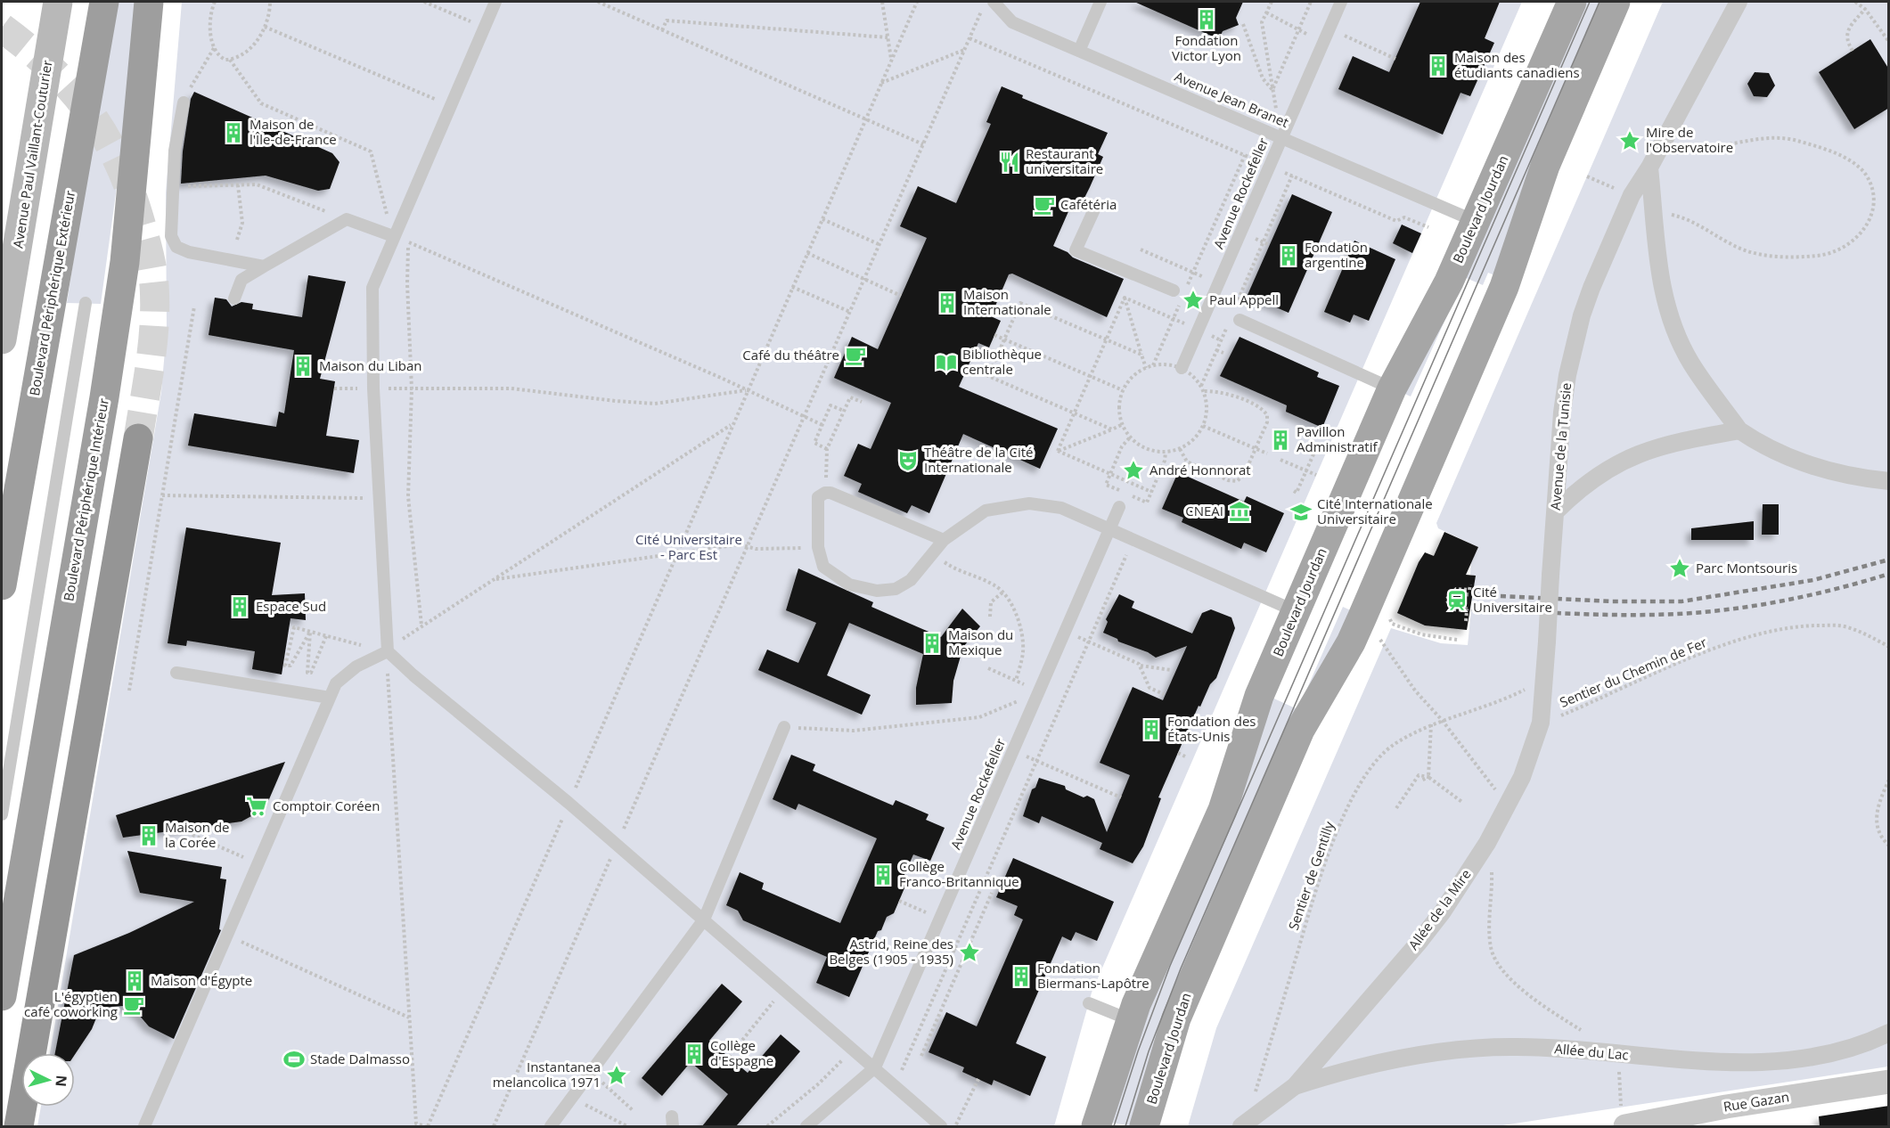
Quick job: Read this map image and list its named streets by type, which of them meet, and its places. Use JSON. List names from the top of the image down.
{
  "streets": {
    "highway": ["Boulevard Périphérique Extérieur", "Boulevard Périphérique Intérieur"],
    "main road": ["Avenue Paul Vaillant-Couturier", "Boulevard Jourdan"],
    "street": [
      "Avenue de la Tunisie",
      "Allée de la Mire",
      "Allée du Lac",
      "Rue Gazan"
    ],
    "lane": ["Avenue Jean Branet", "Avenue Rockefeller"],
    "path": ["Sentier du Chemin de Fer", "Sentier de Gentilly"]
  },
  "crossings": [
    ["Avenue Jean Branet", "Avenue Rockefeller"],
    ["Avenue Jean Branet", "Boulevard Jourdan"],
    ["Avenue de la Tunisie", "Allée de la Mire"],
    ["Sentier du Chemin de Fer", "Allée de la Mire"],
    ["Sentier de Gentilly", "Allée de la Mire"],
    ["Allée de la Mire", "Allée du Lac"]
  ],
  "parks": ["Cité Universitaire - Parc Est"],
  "places": {
    "building": [
      "Fondation Victor Lyon",
      "Maison des étudiants canadiens",
      "Maison de l'Île-de-France",
      "Fondation argentine",
      "Maison Internationale",
      "Maison du Liban",
      "Pavillon Administratif",
      "Espace Sud",
      "Maison du Mexique",
      "Fondation des États-Unis",
      "Maison de la Corée",
      "Collège Franco-Britannique",
      "Fondation Biermans-Lapôtre",
      "Maison d'Égypte",
      "Collège d'Espagne"
    ],
    "place": [
      "Mire de l'Observatoire",
      "Paul Appell",
      "André Honnorat",
      "Parc Montsouris",
      "Astrid, Reine des Belges (1905 - 1935)",
      "Instantanea melancolica 1971"
    ],
    "restaurant": ["Restaurant universitaire"],
    "cafe": ["Cafétéria", "Café du théâtre", "L'égyptien café coworking"],
    "library": ["Bibliothèque centrale"],
    "theatre": ["Théâtre de la Cité Internationale"],
    "museum": ["CNEAI"],
    "school or university": ["Cité Internationale Universitaire"],
    "station": ["Cité Universitaire"],
    "supermarket": ["Comptoir Coréen"],
    "sports": ["Stade Dalmasso"]
  },
  "north": "right"
}
